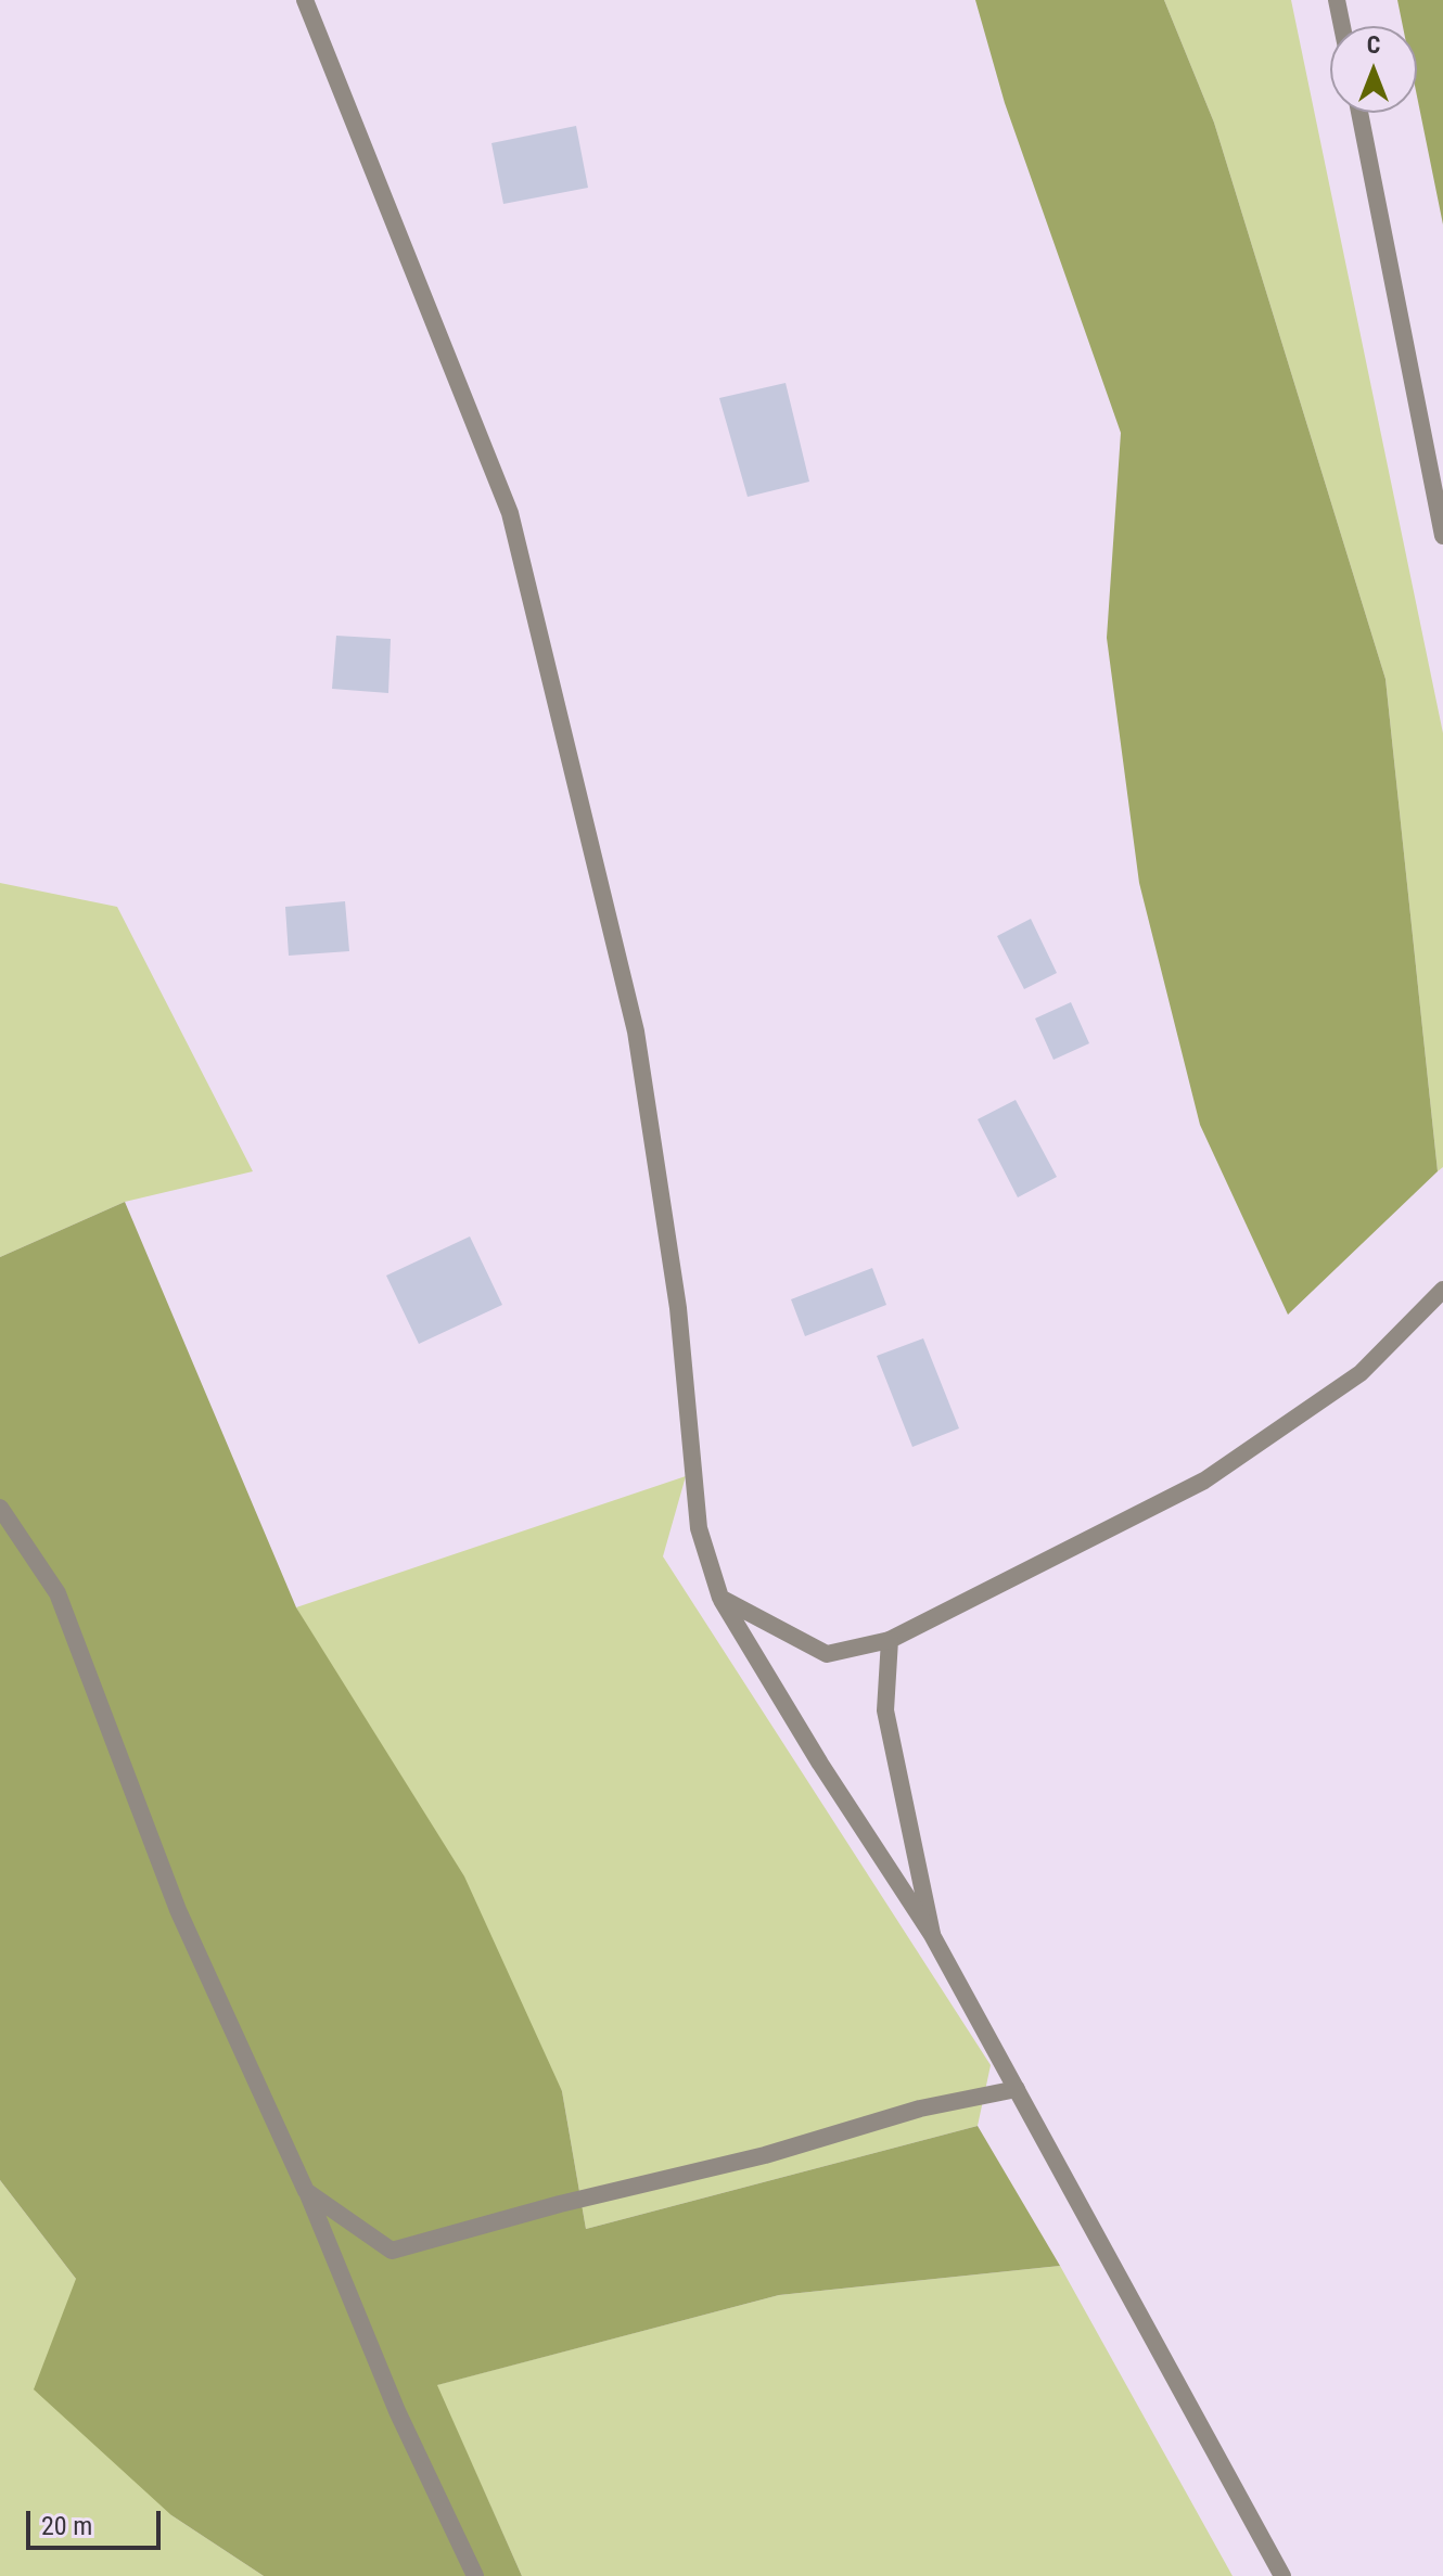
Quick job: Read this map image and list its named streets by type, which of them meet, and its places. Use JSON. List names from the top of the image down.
{
  "scale_bar": "20 m",
  "north": "top"
}
